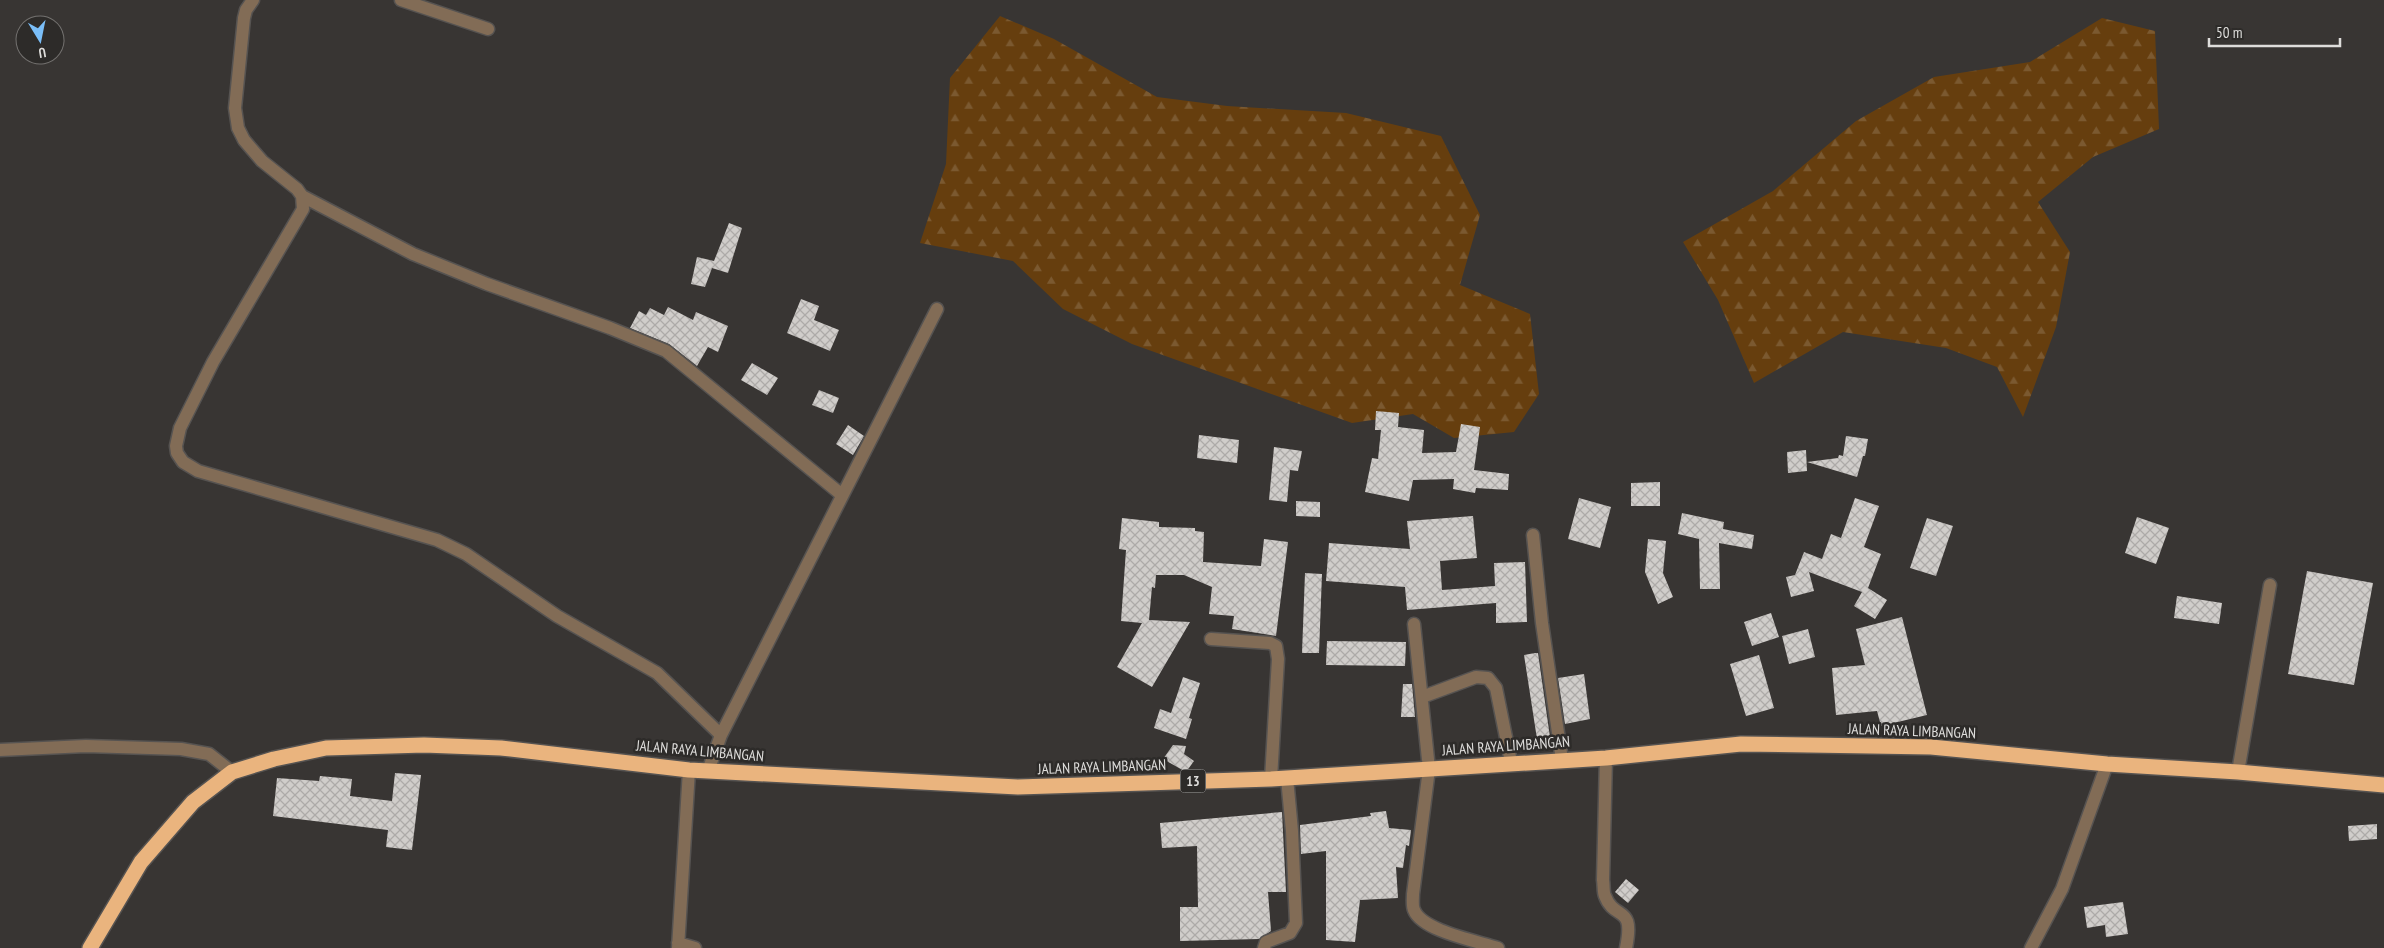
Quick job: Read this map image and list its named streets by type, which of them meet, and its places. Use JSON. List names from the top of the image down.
{
  "streets": {
    "highway": ["JALAN RAYA LIMBANGAN", "13"]
  },
  "scale_bar": "50 m",
  "north": "bottom"
}
